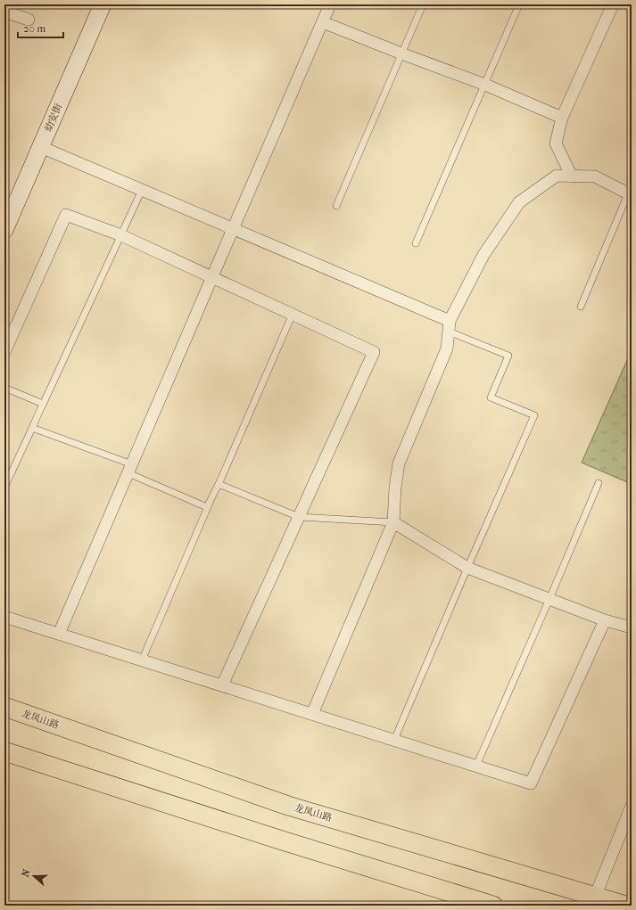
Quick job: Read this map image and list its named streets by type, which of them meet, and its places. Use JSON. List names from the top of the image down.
{
  "streets": {
    "main road": ["幼安街", "龙凤山路"]
  },
  "scale_bar": "20 m",
  "north": "left"
}
